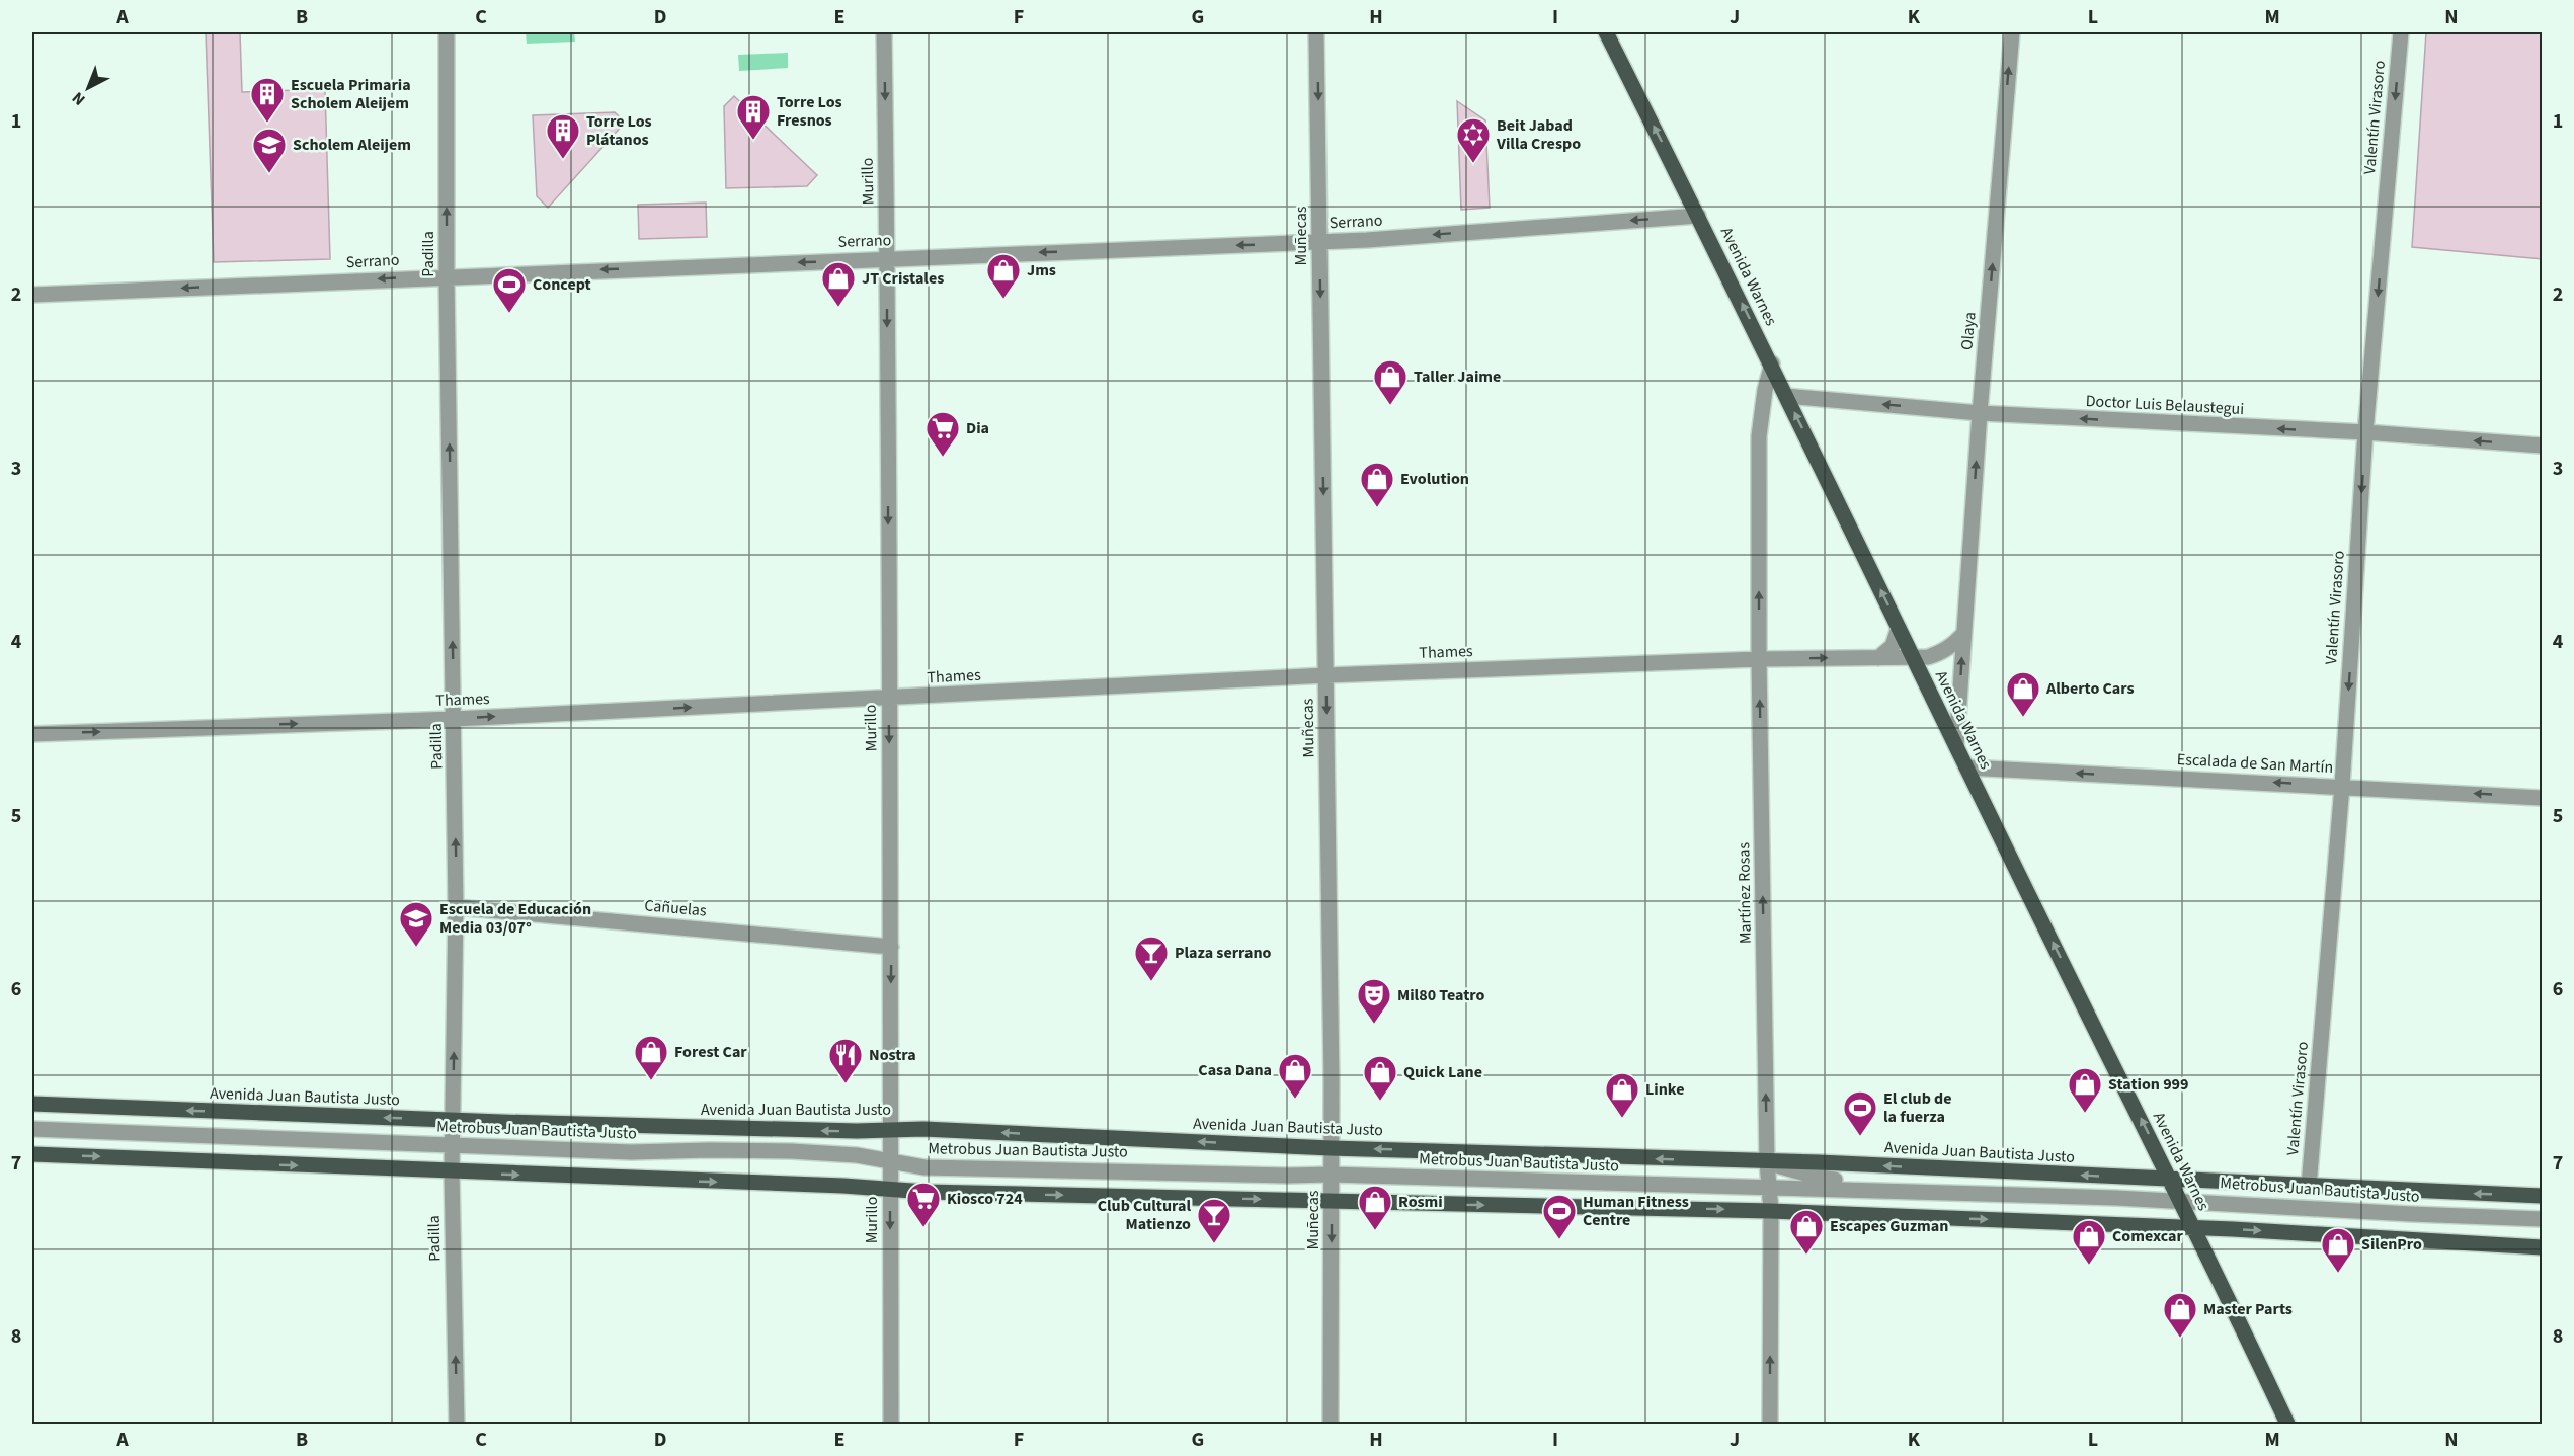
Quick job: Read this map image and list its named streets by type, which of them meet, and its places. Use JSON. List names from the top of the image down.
{
  "streets": {
    "main road": ["Avenida Warnes", "Avenida Juan Bautista Justo"],
    "street": [
      "Valentín Virasoro",
      "Murillo",
      "Serrano",
      "Muñecas",
      "Padilla",
      "Olaya",
      "Doctor Luis Belaustegui",
      "Thames",
      "Escalada de San Martín",
      "Martínez Rosas",
      "Cañuelas",
      "Metrobus Juan Bautista Justo"
    ]
  },
  "crossings": [
    ["Valentín Virasoro", "Doctor Luis Belaustegui"],
    ["Valentín Virasoro", "Escalada de San Martín"],
    ["Valentín Virasoro", "Avenida Juan Bautista Justo"],
    ["Murillo", "Serrano"],
    ["Murillo", "Thames"],
    ["Murillo", "Cañuelas"],
    ["Murillo", "Avenida Juan Bautista Justo"],
    ["Murillo", "Metrobus Juan Bautista Justo"],
    ["Serrano", "Muñecas"],
    ["Serrano", "Padilla"],
    ["Serrano", "Avenida Warnes"],
    ["Muñecas", "Thames"],
    ["Muñecas", "Avenida Juan Bautista Justo"],
    ["Muñecas", "Metrobus Juan Bautista Justo"],
    ["Padilla", "Thames"],
    ["Padilla", "Cañuelas"],
    ["Padilla", "Avenida Juan Bautista Justo"],
    ["Padilla", "Metrobus Juan Bautista Justo"],
    ["Avenida Warnes", "Olaya"],
    ["Avenida Warnes", "Doctor Luis Belaustegui"],
    ["Avenida Warnes", "Thames"],
    ["Avenida Warnes", "Escalada de San Martín"],
    ["Avenida Warnes", "Martínez Rosas"],
    ["Avenida Warnes", "Avenida Juan Bautista Justo"],
    ["Avenida Warnes", "Metrobus Juan Bautista Justo"],
    ["Olaya", "Doctor Luis Belaustegui"],
    ["Thames", "Martínez Rosas"],
    ["Martínez Rosas", "Avenida Juan Bautista Justo"],
    ["Martínez Rosas", "Metrobus Juan Bautista Justo"],
    ["Avenida Juan Bautista Justo", "Metrobus Juan Bautista Justo"]
  ],
  "one_way": [
    "Valentín Virasoro",
    "Murillo",
    "Serrano",
    "Muñecas",
    "Padilla",
    "Avenida Warnes",
    "Olaya",
    "Doctor Luis Belaustegui",
    "Thames",
    "Escalada de San Martín",
    "Martínez Rosas"
  ],
  "places": {
    "building": ["Escuela Primaria Scholem Aleijem", "Torre Los Fresnos", "Torre Los Plátanos"],
    "synagogue": ["Beit Jabad Villa Crespo"],
    "school or university": ["Scholem Aleijem", "Escuela de Educación Media 03/07°"],
    "shop": [
      "Jms",
      "JT Cristales",
      "Taller Jaime",
      "Evolution",
      "Alberto Cars",
      "Forest Car",
      "Casa Dana",
      "Quick Lane",
      "Station 999",
      "Linke",
      "Rosmi",
      "Escapes Guzman",
      "Comexcar",
      "SilenPro",
      "Master Parts"
    ],
    "sports": ["Concept", "El club de la fuerza", "Human Fitness Centre"],
    "supermarket": ["Dia", "Kiosco 724"],
    "bar": ["Plaza serrano", "Club Cultural Matienzo"],
    "theatre": ["Mil80 Teatro"],
    "restaurant": ["Nostra"]
  },
  "north": "bottom left",
  "grid": {
    "columns": [
      "A",
      "B",
      "C",
      "D",
      "E",
      "F",
      "G",
      "H",
      "I",
      "J",
      "K",
      "L",
      "M",
      "N"
    ],
    "rows": [
      "1",
      "2",
      "3",
      "4",
      "5",
      "6",
      "7",
      "8"
    ]
  }
}
